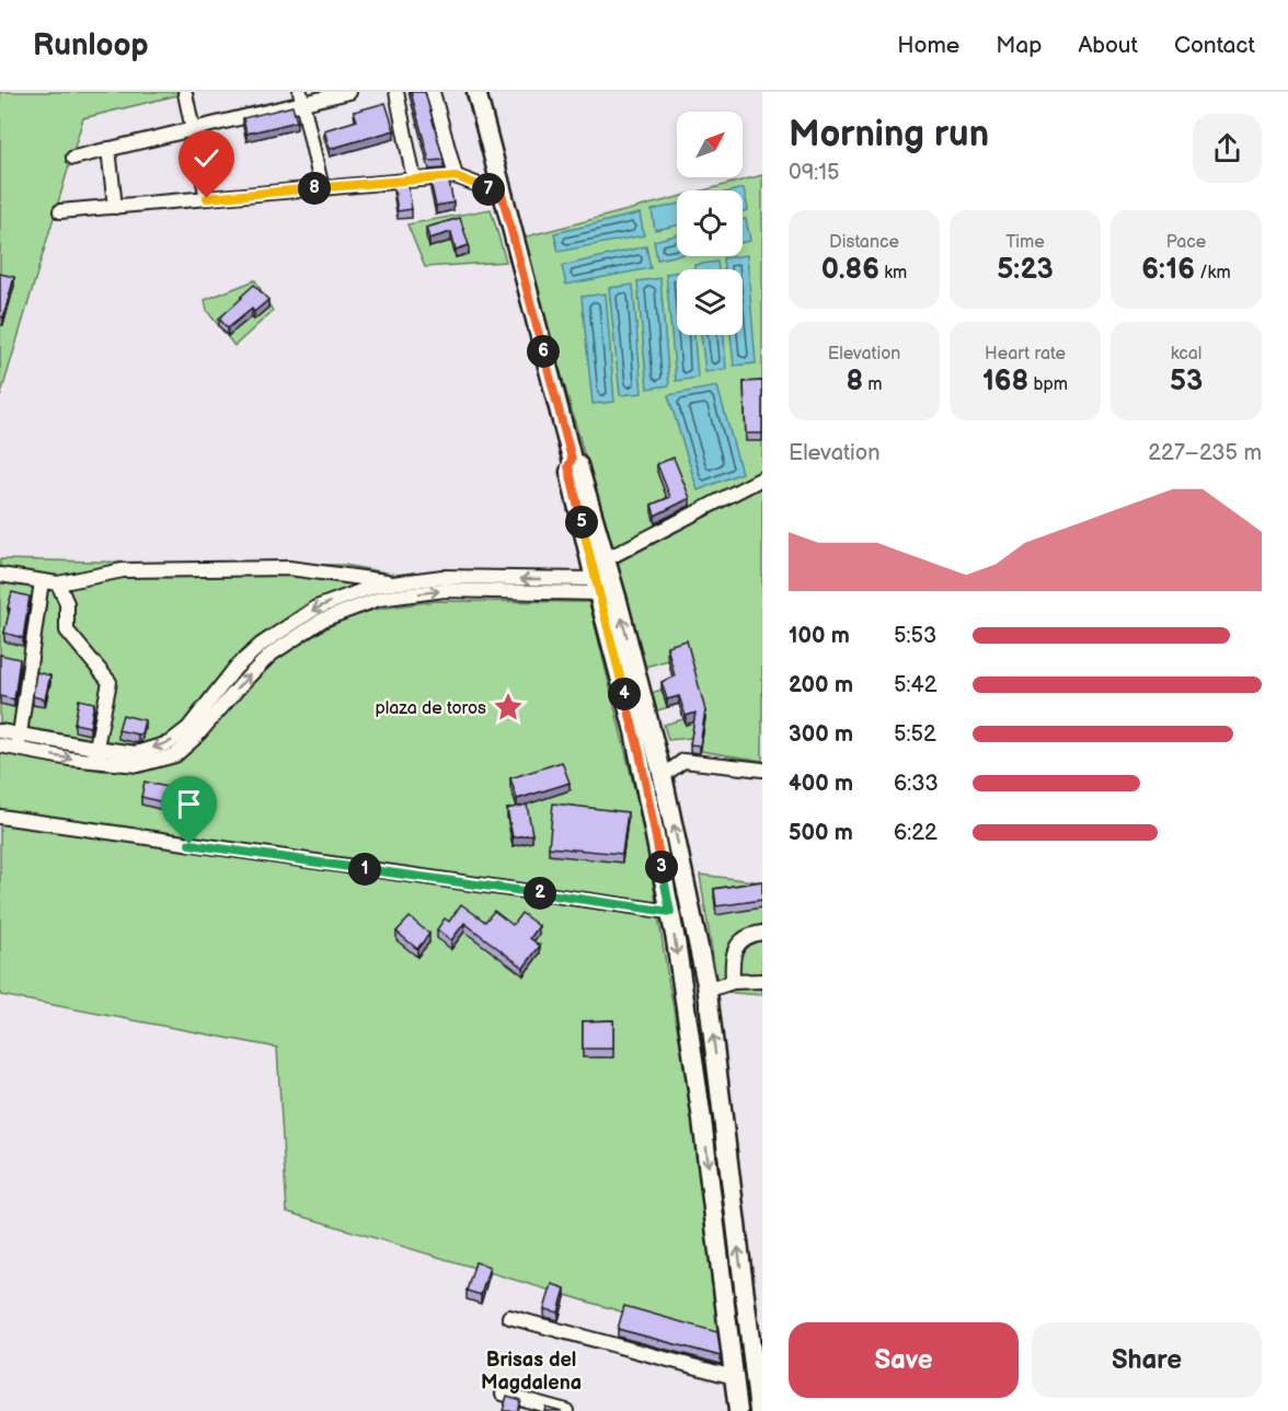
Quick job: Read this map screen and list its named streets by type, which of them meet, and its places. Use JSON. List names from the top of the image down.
{
  "districts": ["Brisas del Magdalena"],
  "places": {
    "place": ["plaza de toros"]
  },
  "north": "top right",
  "page": {
    "header": "Runloop",
    "nav": [
      "Home",
      "Map",
      "About",
      "Contact"
    ],
    "heading": ["Morning run", "09:15"],
    "pins": [
      "8",
      "7",
      "6",
      "5",
      "4",
      "3",
      "1",
      "2"
    ],
    "stats": [
      ["Distance", "0.86 km"],
      ["Time", "5:23"],
      ["Pace", "6:16 /km"],
      ["Elevation", "8 m"],
      ["Heart rate", "168 bpm"],
      ["kcal", "53"]
    ],
    "chart": ["Elevation", "227–235 m"],
    "list": [
      {
        "name": "100 m",
        "note": "5:53"
      },
      {
        "name": "200 m",
        "note": "5:42"
      },
      {
        "name": "300 m",
        "note": "5:52"
      },
      {
        "name": "400 m",
        "note": "6:33"
      },
      {
        "name": "500 m",
        "note": "6:22"
      }
    ],
    "buttons": ["Save", "Share"]
  }
}
